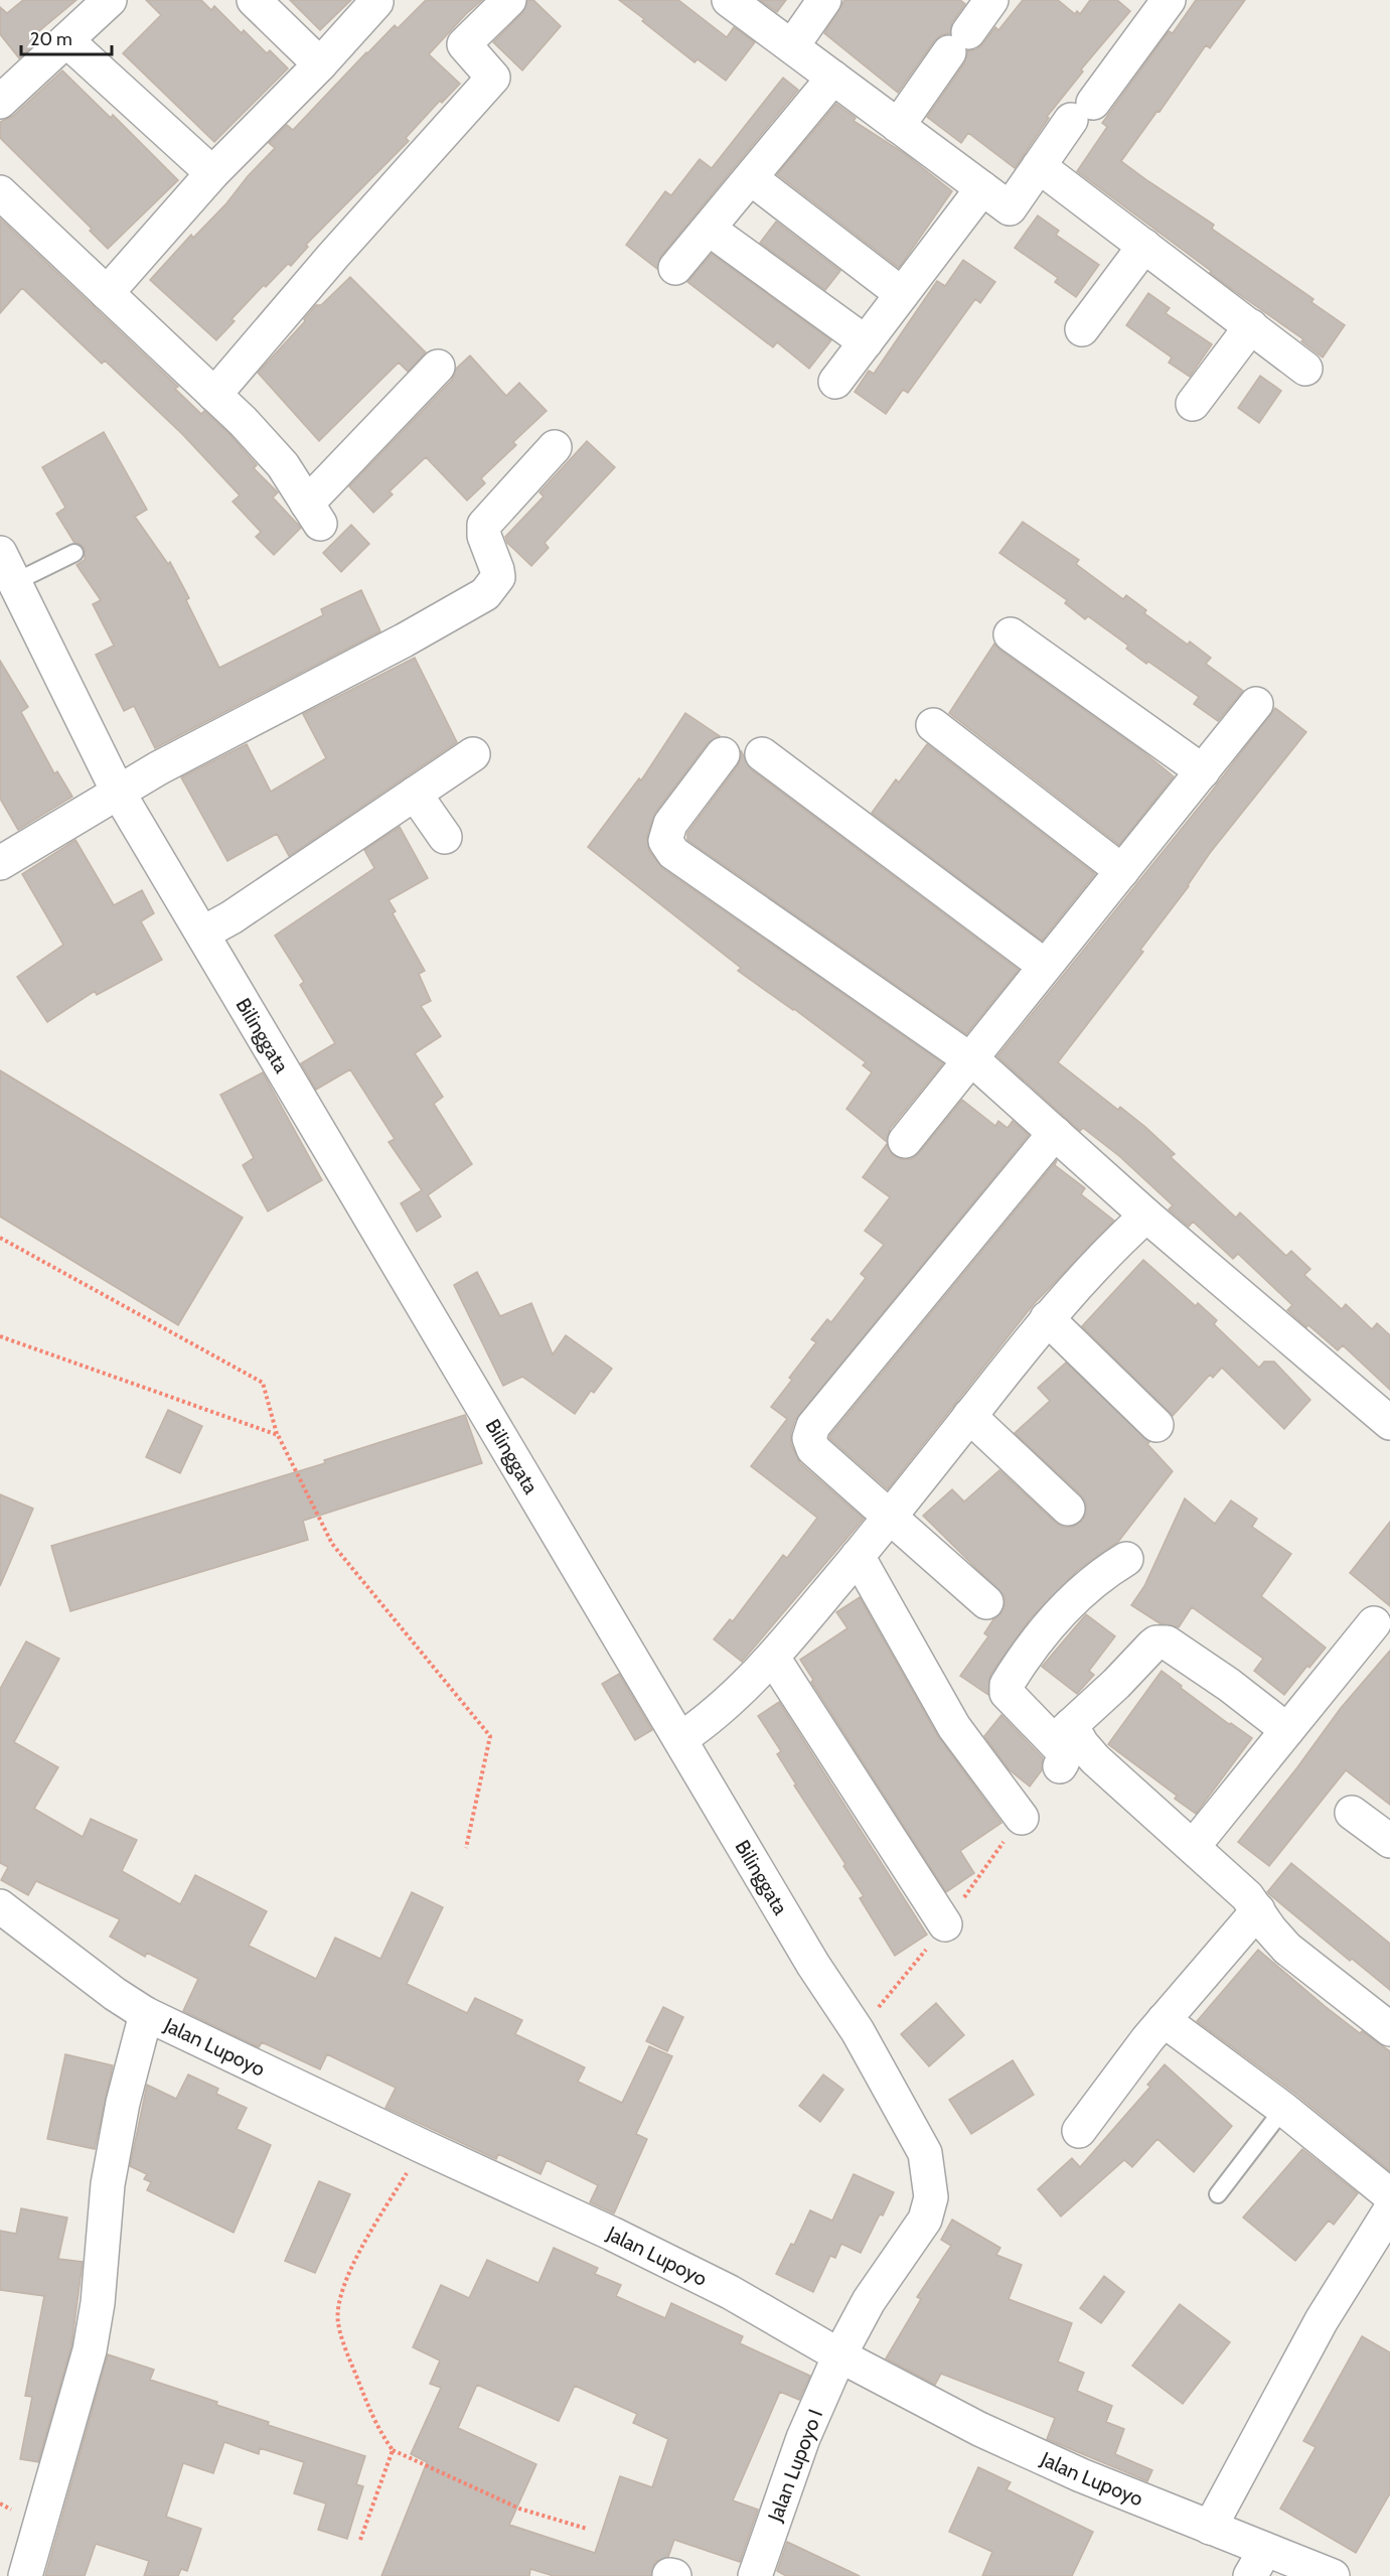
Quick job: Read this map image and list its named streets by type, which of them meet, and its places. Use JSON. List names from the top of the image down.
{
  "streets": {
    "street": ["Bilinggata", "Jalan Lupoyo", "Jalan Lupoyo I"]
  },
  "crossings": [
    ["Bilinggata", "Jalan Lupoyo"],
    ["Bilinggata", "Jalan Lupoyo I"],
    ["Jalan Lupoyo", "Jalan Lupoyo I"]
  ],
  "scale_bar": "20 m"
}
